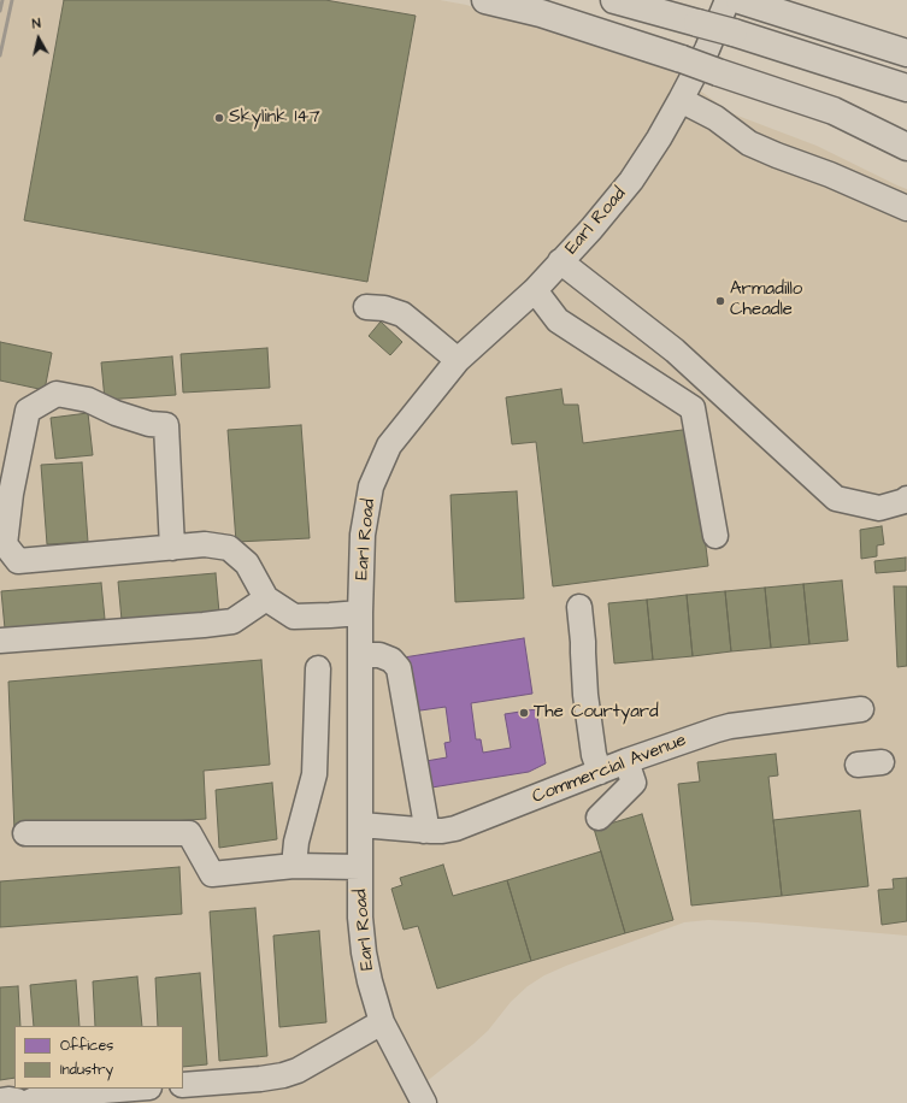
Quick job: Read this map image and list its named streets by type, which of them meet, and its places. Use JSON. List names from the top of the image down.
{
  "streets": {
    "street": ["Earl Road", "Commercial Avenue"]
  },
  "crossings": [
    ["Earl Road", "Commercial Avenue"]
  ],
  "places": ["Skylink 147", "Armadillo Cheadle", "The Courtyard"],
  "legend": ["Offices", "Industry"],
  "north": "top"
}
